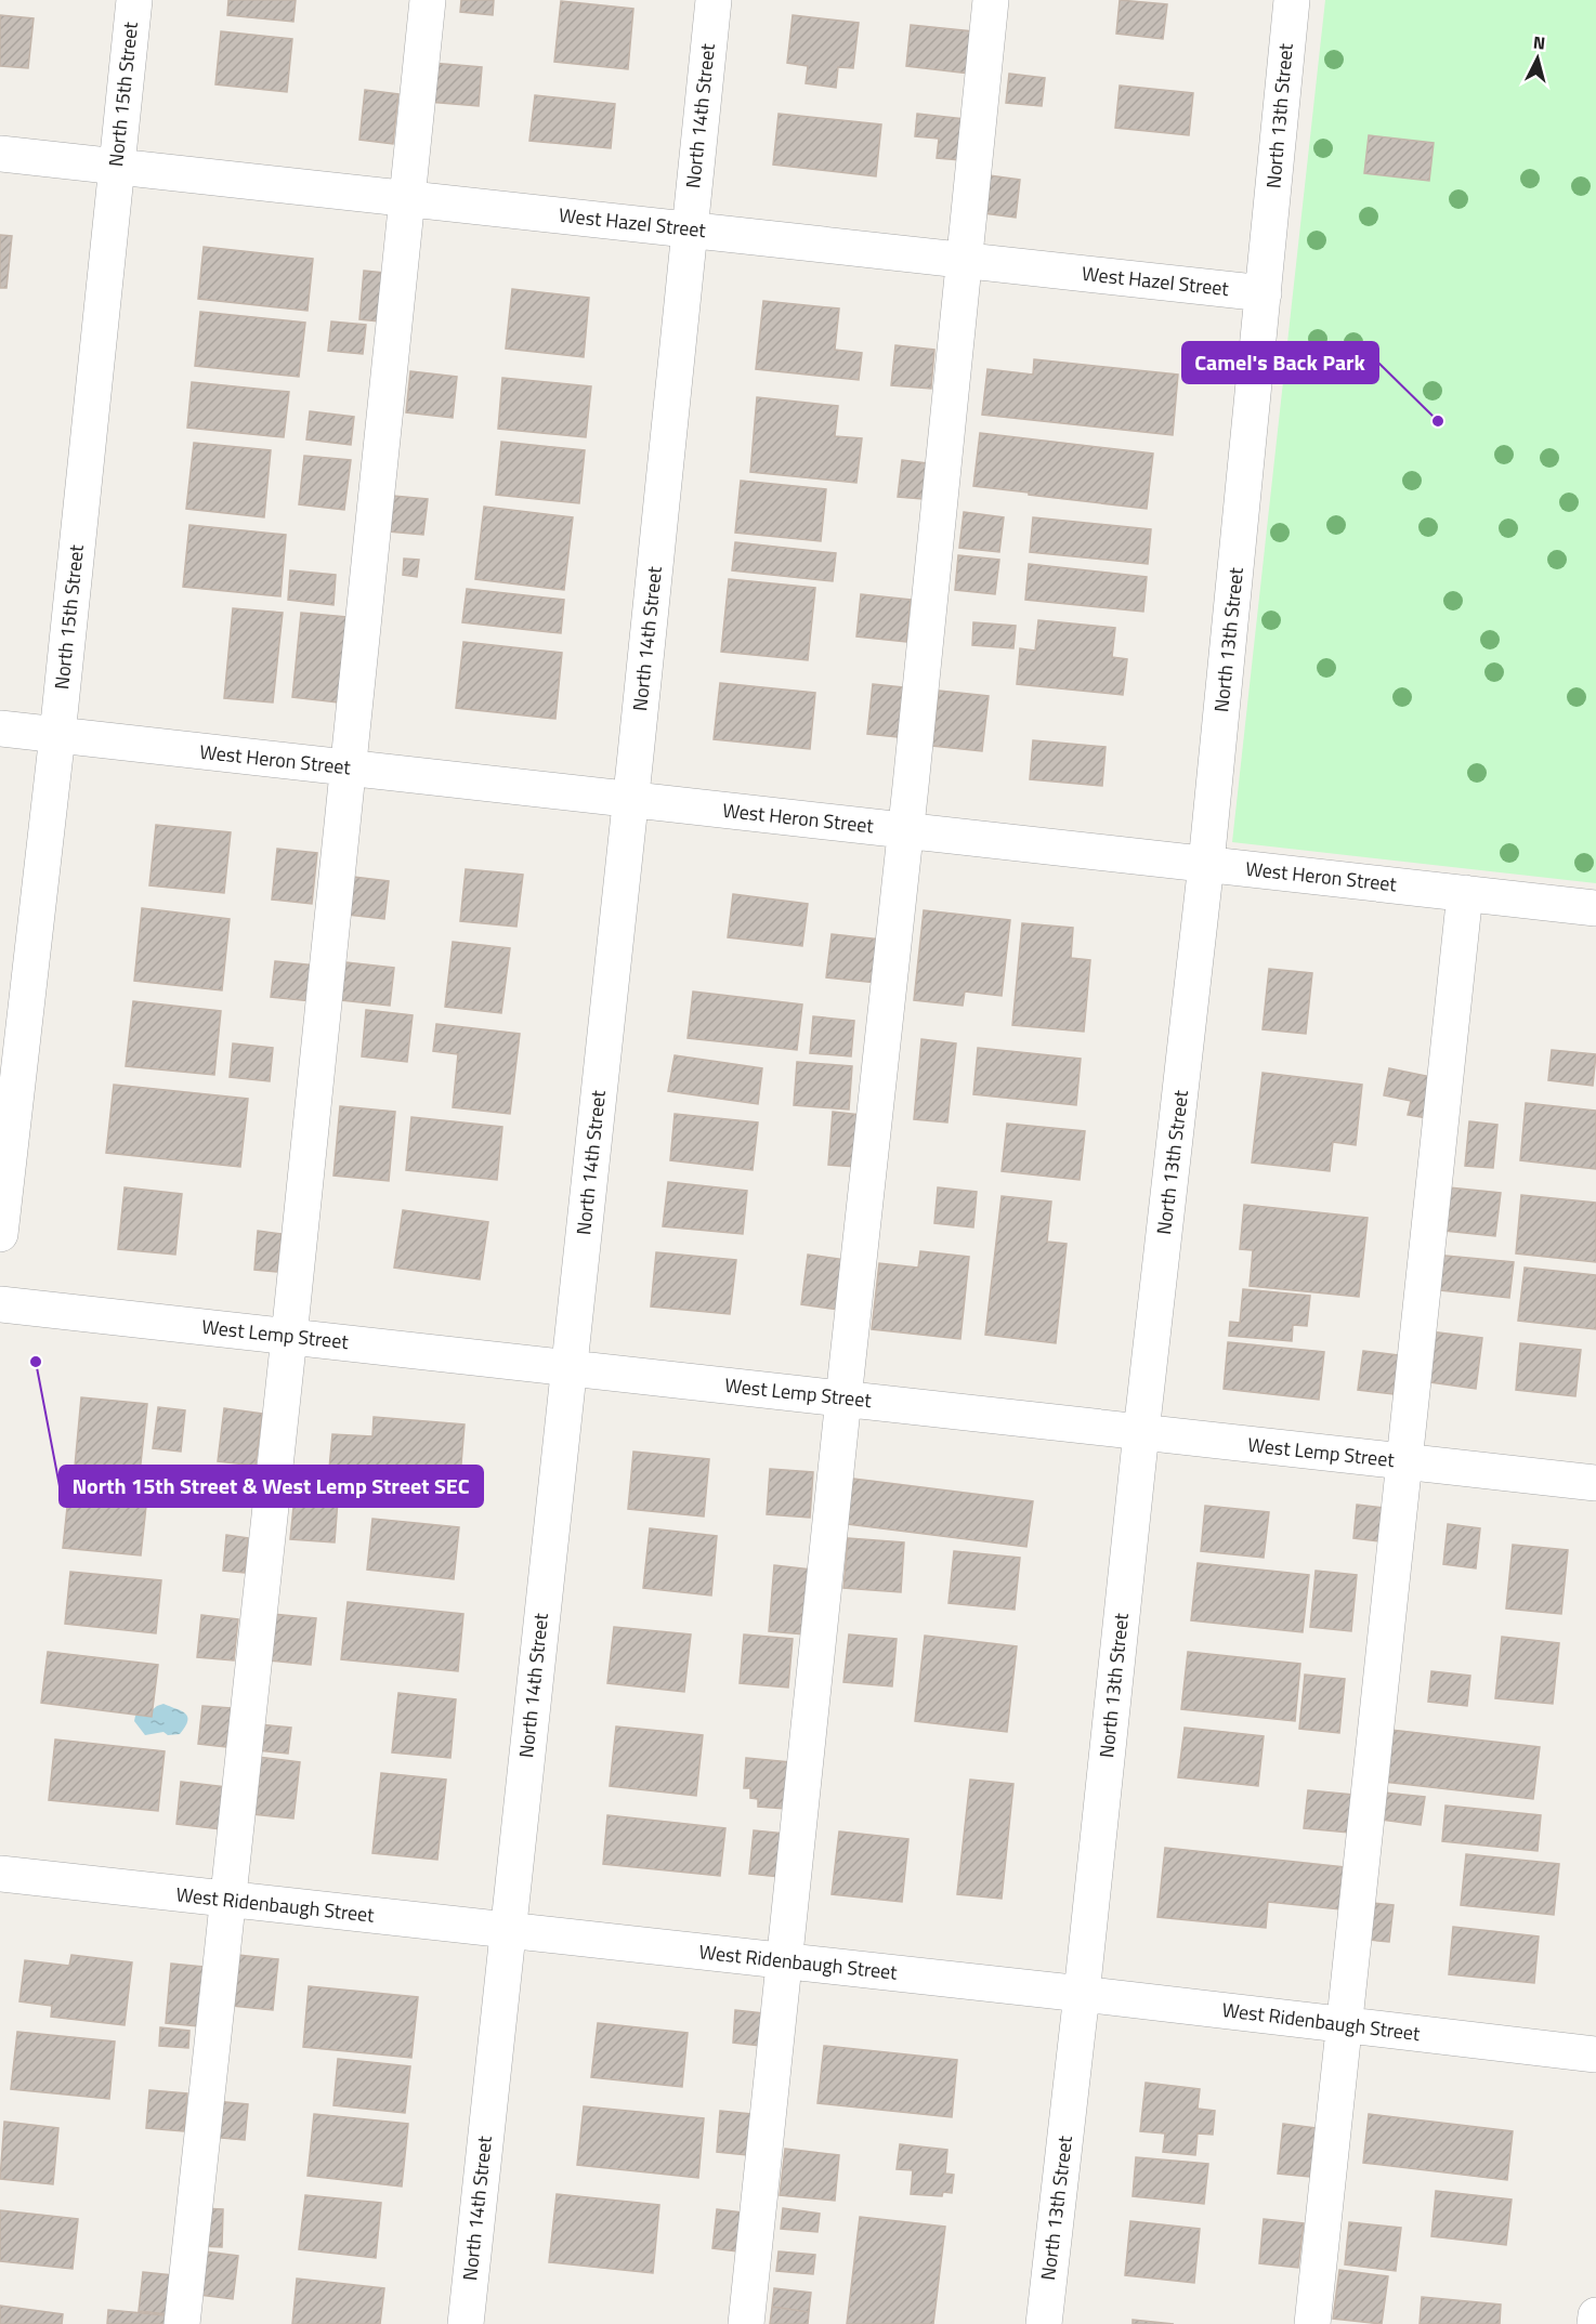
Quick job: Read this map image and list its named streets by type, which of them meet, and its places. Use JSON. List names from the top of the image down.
{
  "streets": {
    "street": [
      "North 15th Street",
      "North 14th Street",
      "North 13th Street",
      "West Hazel Street",
      "West Heron Street",
      "West Lemp Street",
      "West Ridenbaugh Street"
    ]
  },
  "crossings": [
    ["North 15th Street", "West Hazel Street"],
    ["North 15th Street", "West Heron Street"],
    ["North 14th Street", "West Hazel Street"],
    ["North 14th Street", "West Heron Street"],
    ["North 14th Street", "West Lemp Street"],
    ["North 14th Street", "West Ridenbaugh Street"],
    ["North 13th Street", "West Hazel Street"],
    ["North 13th Street", "West Heron Street"],
    ["North 13th Street", "West Lemp Street"],
    ["North 13th Street", "West Ridenbaugh Street"]
  ],
  "places": ["Camel's Back Park", "North 15th Street & West Lemp Street SEC"],
  "north": "top"
}
